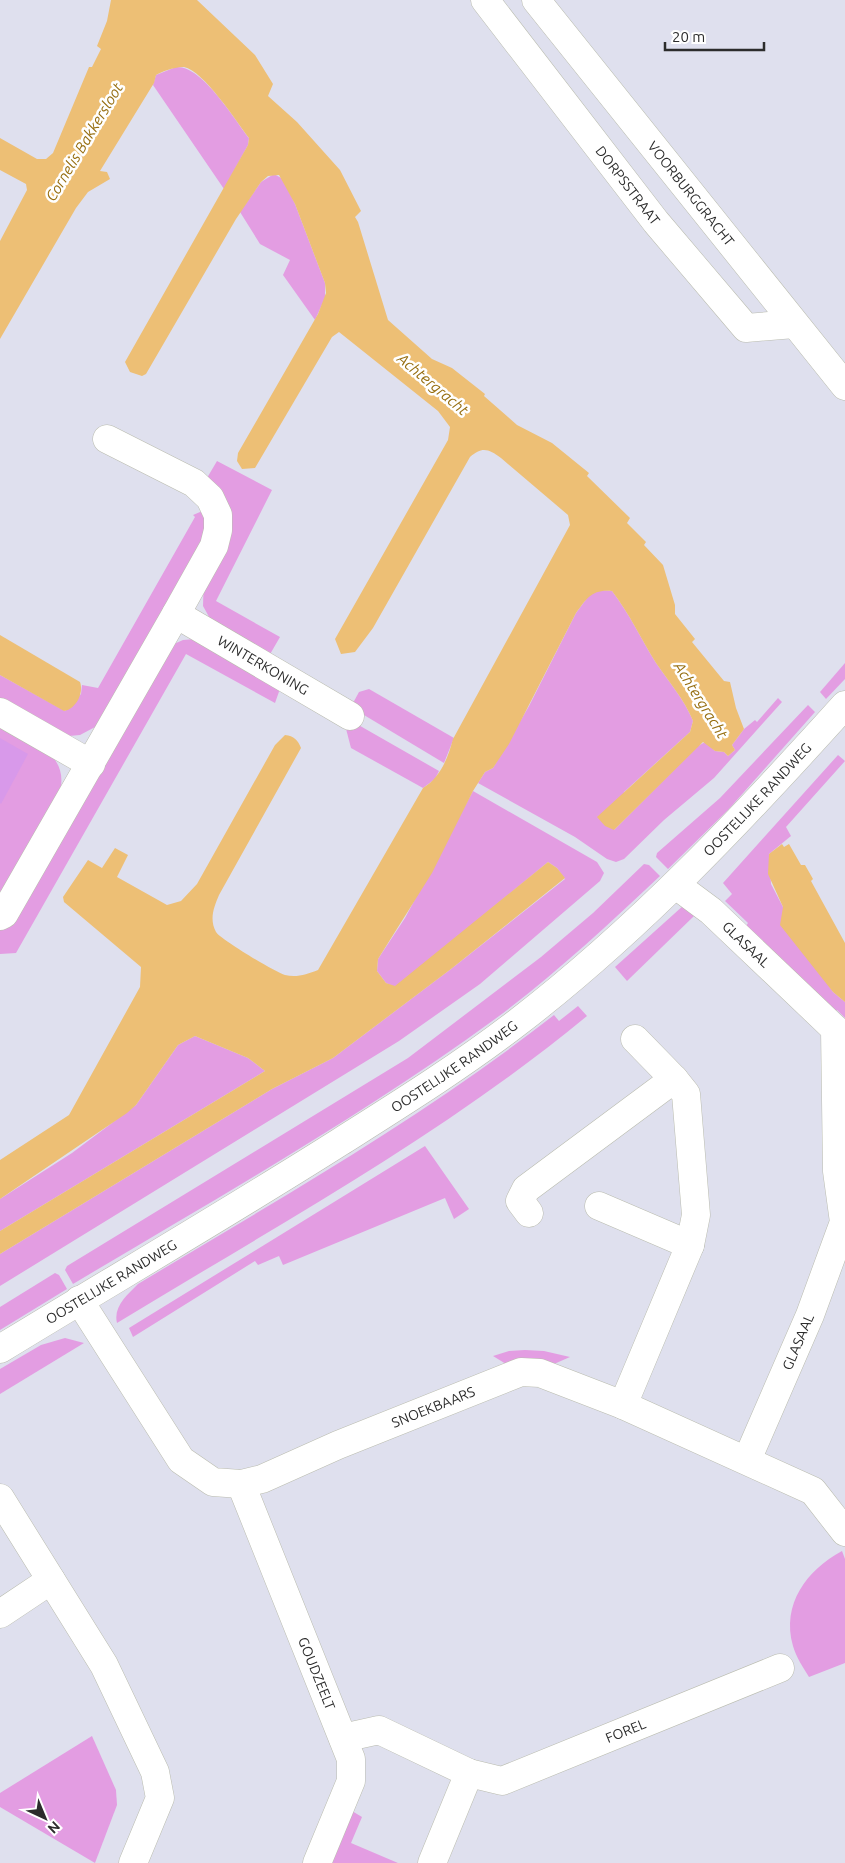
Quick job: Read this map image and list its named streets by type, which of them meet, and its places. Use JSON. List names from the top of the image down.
{
  "streets": {
    "street": [
      "DORPSSTRAAT",
      "VOORBURGGRACHT",
      "WINTERKONING",
      "OOSTELIJKE RANDWEG",
      "GLASAAL",
      "SNOEKBAARS",
      "GOUDZEELT",
      "FOREL"
    ]
  },
  "crossings": [
    ["DORPSSTRAAT", "VOORBURGGRACHT"],
    ["OOSTELIJKE RANDWEG", "GLASAAL"],
    ["OOSTELIJKE RANDWEG", "SNOEKBAARS"],
    ["GLASAAL", "SNOEKBAARS"],
    ["SNOEKBAARS", "GOUDZEELT"],
    ["GOUDZEELT", "FOREL"]
  ],
  "water": ["Cornelis Bakkersloot", "Achtergracht"],
  "scale_bar": "20 m",
  "north": "bottom right"
}
